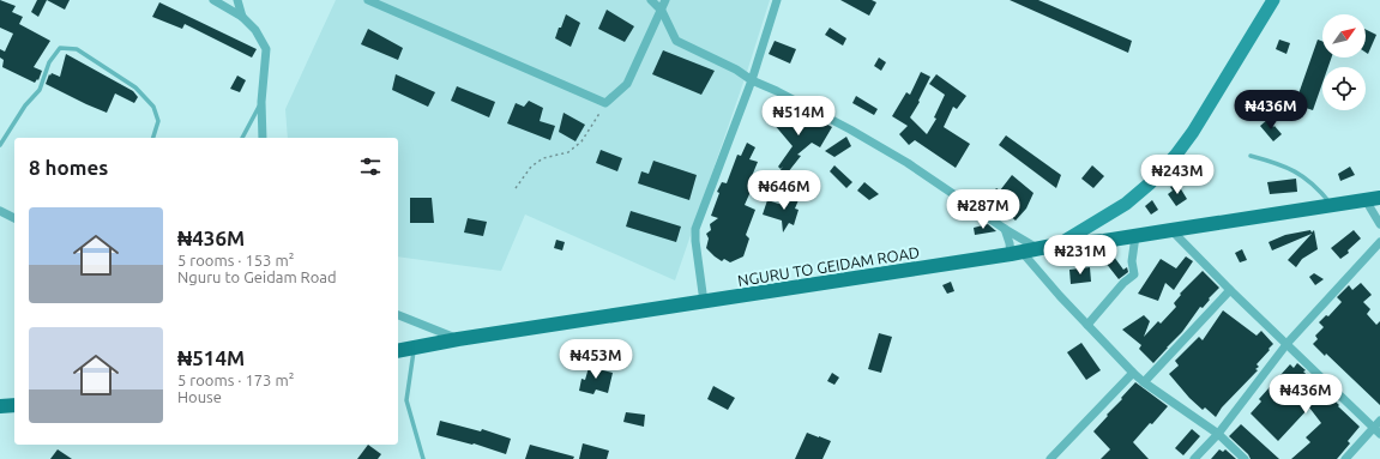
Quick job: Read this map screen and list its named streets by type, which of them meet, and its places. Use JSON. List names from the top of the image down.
{
  "streets": {
    "main road": ["NGURU TO GEIDAM ROAD"]
  },
  "north": "top right",
  "page": {
    "price": [
      "₦436M",
      "₦514M",
      "₦243M",
      "₦646M",
      "₦287M",
      "₦231M",
      "₦453M",
      "₦436M"
    ],
    "heading": "8 homes",
    "list": [
      {
        "name": "₦436M",
        "note": "5 rooms · 153 m² · Nguru to Geidam Road"
      },
      {
        "name": "₦514M",
        "note": "5 rooms · 173 m² · House"
      }
    ]
  }
}
